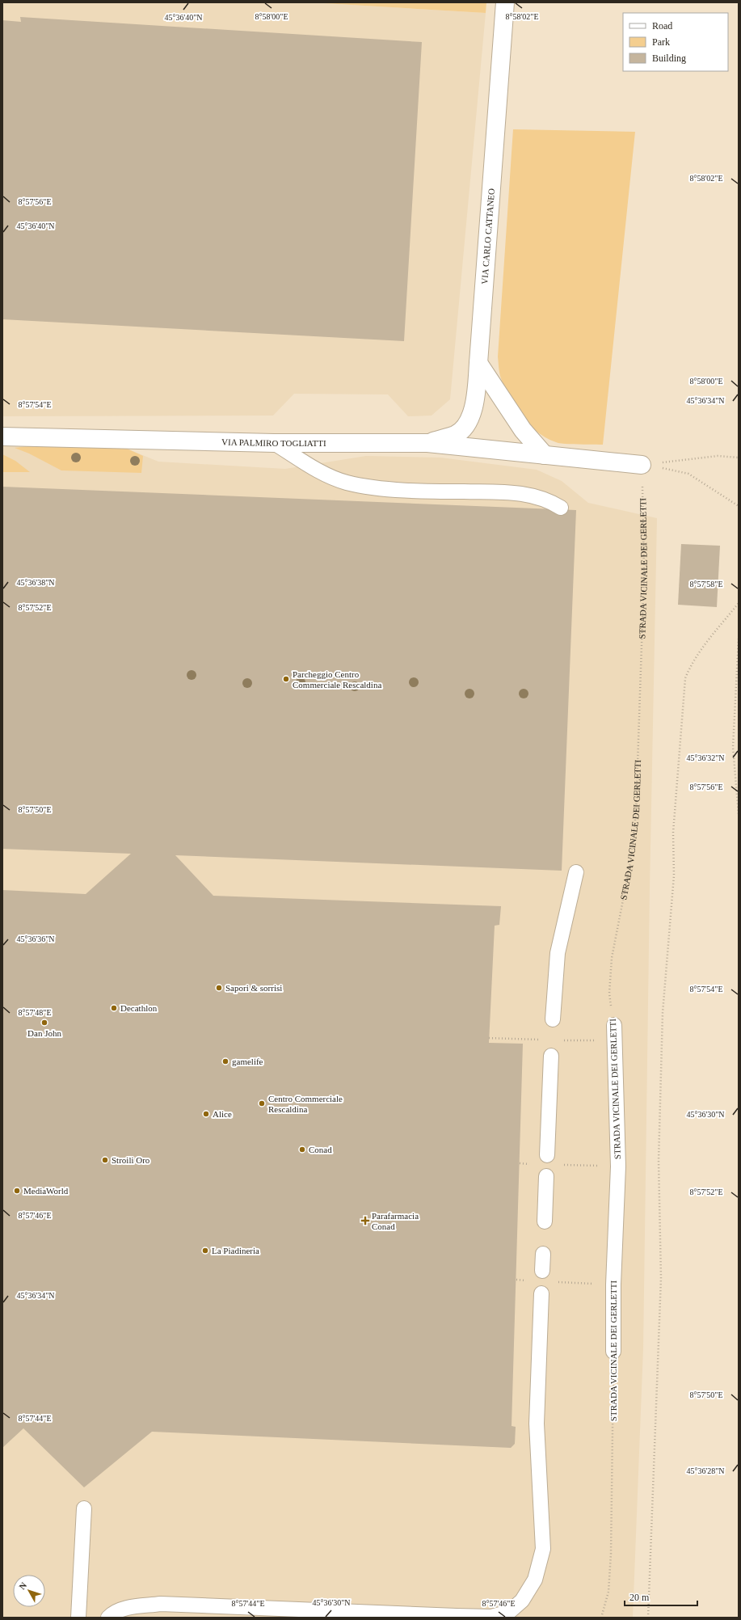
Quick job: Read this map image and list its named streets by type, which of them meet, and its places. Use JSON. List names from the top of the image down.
{
  "streets": {
    "street": ["VIA CARLO CATTANEO", "VIA PALMIRO TOGLIATTI"],
    "lane": ["STRADA VICINALE DEI GERLETTI"]
  },
  "crossings": [
    ["VIA CARLO CATTANEO", "VIA PALMIRO TOGLIATTI"],
    ["VIA PALMIRO TOGLIATTI", "STRADA VICINALE DEI GERLETTI"]
  ],
  "places": {
    "other": [
      "Parcheggio Centro Commerciale Rescaldina",
      "Sapori & sorrisi",
      "Decathlon",
      "Dan John",
      "gamelife",
      "Centro Commerciale Rescaldina",
      "Alice",
      "Conad",
      "Stroili Oro",
      "MediaWorld",
      "La Piadineria"
    ],
    "health": ["Parafarmacia Conad"]
  },
  "legend": ["Road", "Park", "Building"],
  "scale_bar": "20 m",
  "north": "top left",
  "coordinates": [
    "8°58'00\"E",
    "8°58'02\"E",
    "45°36'40\"N",
    "8°57'56\"E",
    "45°36'34\"N",
    "8°57'54\"E",
    "45°36'38\"N",
    "8°57'58\"E",
    "8°57'52\"E",
    "45°36'32\"N",
    "8°57'50\"E",
    "45°36'36\"N",
    "8°57'48\"E",
    "45°36'30\"N",
    "8°57'46\"E",
    "8°57'44\"E",
    "45°36'28\"N"
  ]
}
